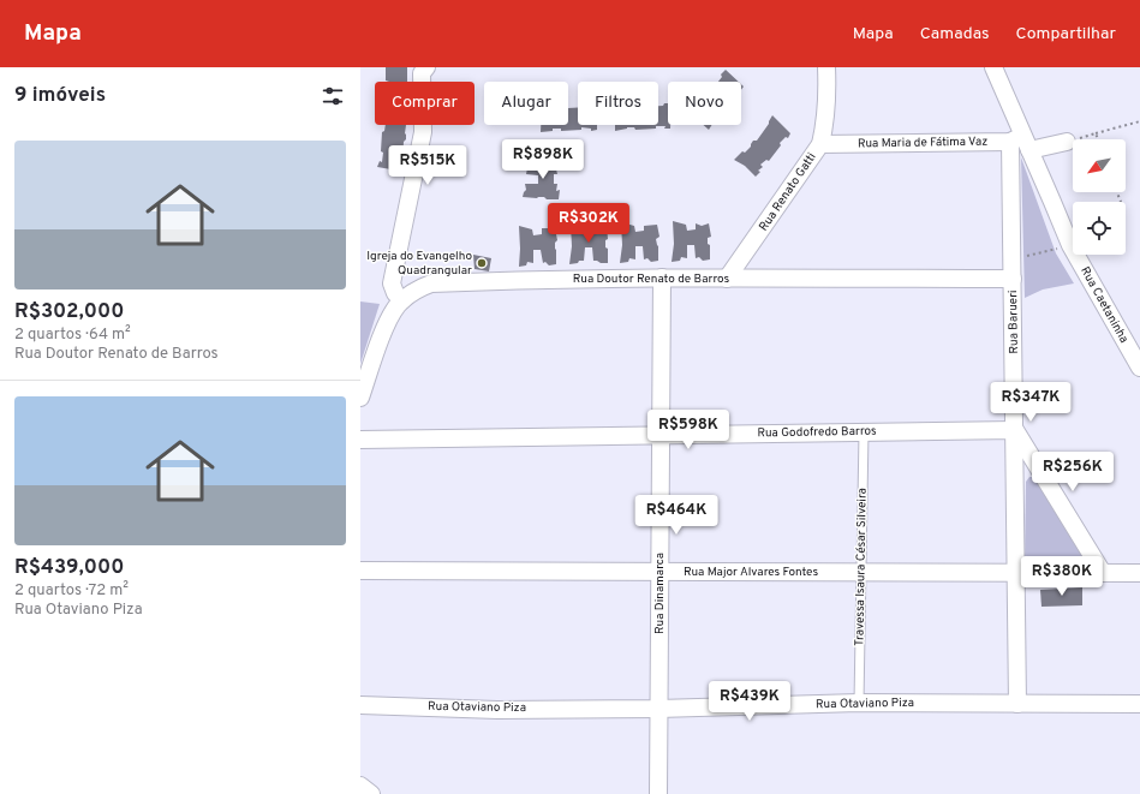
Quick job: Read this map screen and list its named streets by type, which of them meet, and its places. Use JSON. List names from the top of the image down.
{
  "streets": {
    "street": [
      "Rua Maria de Fátima Vaz",
      "Rua Renato Gatti",
      "Rua Doutor Renato de Barros",
      "Rua Caetaninha",
      "Rua Barueri",
      "Rua Godofredo Barros",
      "Rua Major Alvares Fontes",
      "Rua Dinamarca",
      "Rua Otaviano Piza"
    ],
    "lane": ["Travessa Isaura César Silveira"]
  },
  "crossings": [
    ["Rua Maria de Fátima Vaz", "Rua Renato Gatti"],
    ["Rua Maria de Fátima Vaz", "Rua Caetaninha"],
    ["Rua Maria de Fátima Vaz", "Rua Barueri"],
    ["Rua Renato Gatti", "Rua Doutor Renato de Barros"],
    ["Rua Doutor Renato de Barros", "Rua Barueri"],
    ["Rua Doutor Renato de Barros", "Rua Dinamarca"],
    ["Rua Caetaninha", "Rua Barueri"],
    ["Rua Barueri", "Rua Godofredo Barros"],
    ["Rua Barueri", "Rua Major Alvares Fontes"],
    ["Rua Barueri", "Rua Otaviano Piza"],
    ["Rua Godofredo Barros", "Travessa Isaura César Silveira"],
    ["Rua Godofredo Barros", "Rua Dinamarca"],
    ["Travessa Isaura César Silveira", "Rua Major Alvares Fontes"],
    ["Travessa Isaura César Silveira", "Rua Otaviano Piza"],
    ["Rua Major Alvares Fontes", "Rua Dinamarca"],
    ["Rua Dinamarca", "Rua Otaviano Piza"]
  ],
  "places": ["Igreja do Evangelho Quadrangular"],
  "north": "bottom left",
  "page": {
    "header": "Mapa",
    "nav": ["Mapa", "Camadas", "Compartilhar"],
    "heading": "9 imóveis",
    "chip": [
      "Comprar",
      "Alugar",
      "Filtros",
      "Novo"
    ],
    "list": [
      {
        "name": "R$302,000",
        "note": "2 quartos · 64 m² · Rua Doutor Renato de Barros"
      },
      {
        "name": "R$439,000",
        "note": "2 quartos · 72 m² · Rua Otaviano Piza"
      }
    ],
    "price": [
      "R$898K",
      "R$515K",
      "R$302K",
      "R$347K",
      "R$598K",
      "R$256K",
      "R$464K",
      "R$380K",
      "R$439K"
    ]
  }
}
